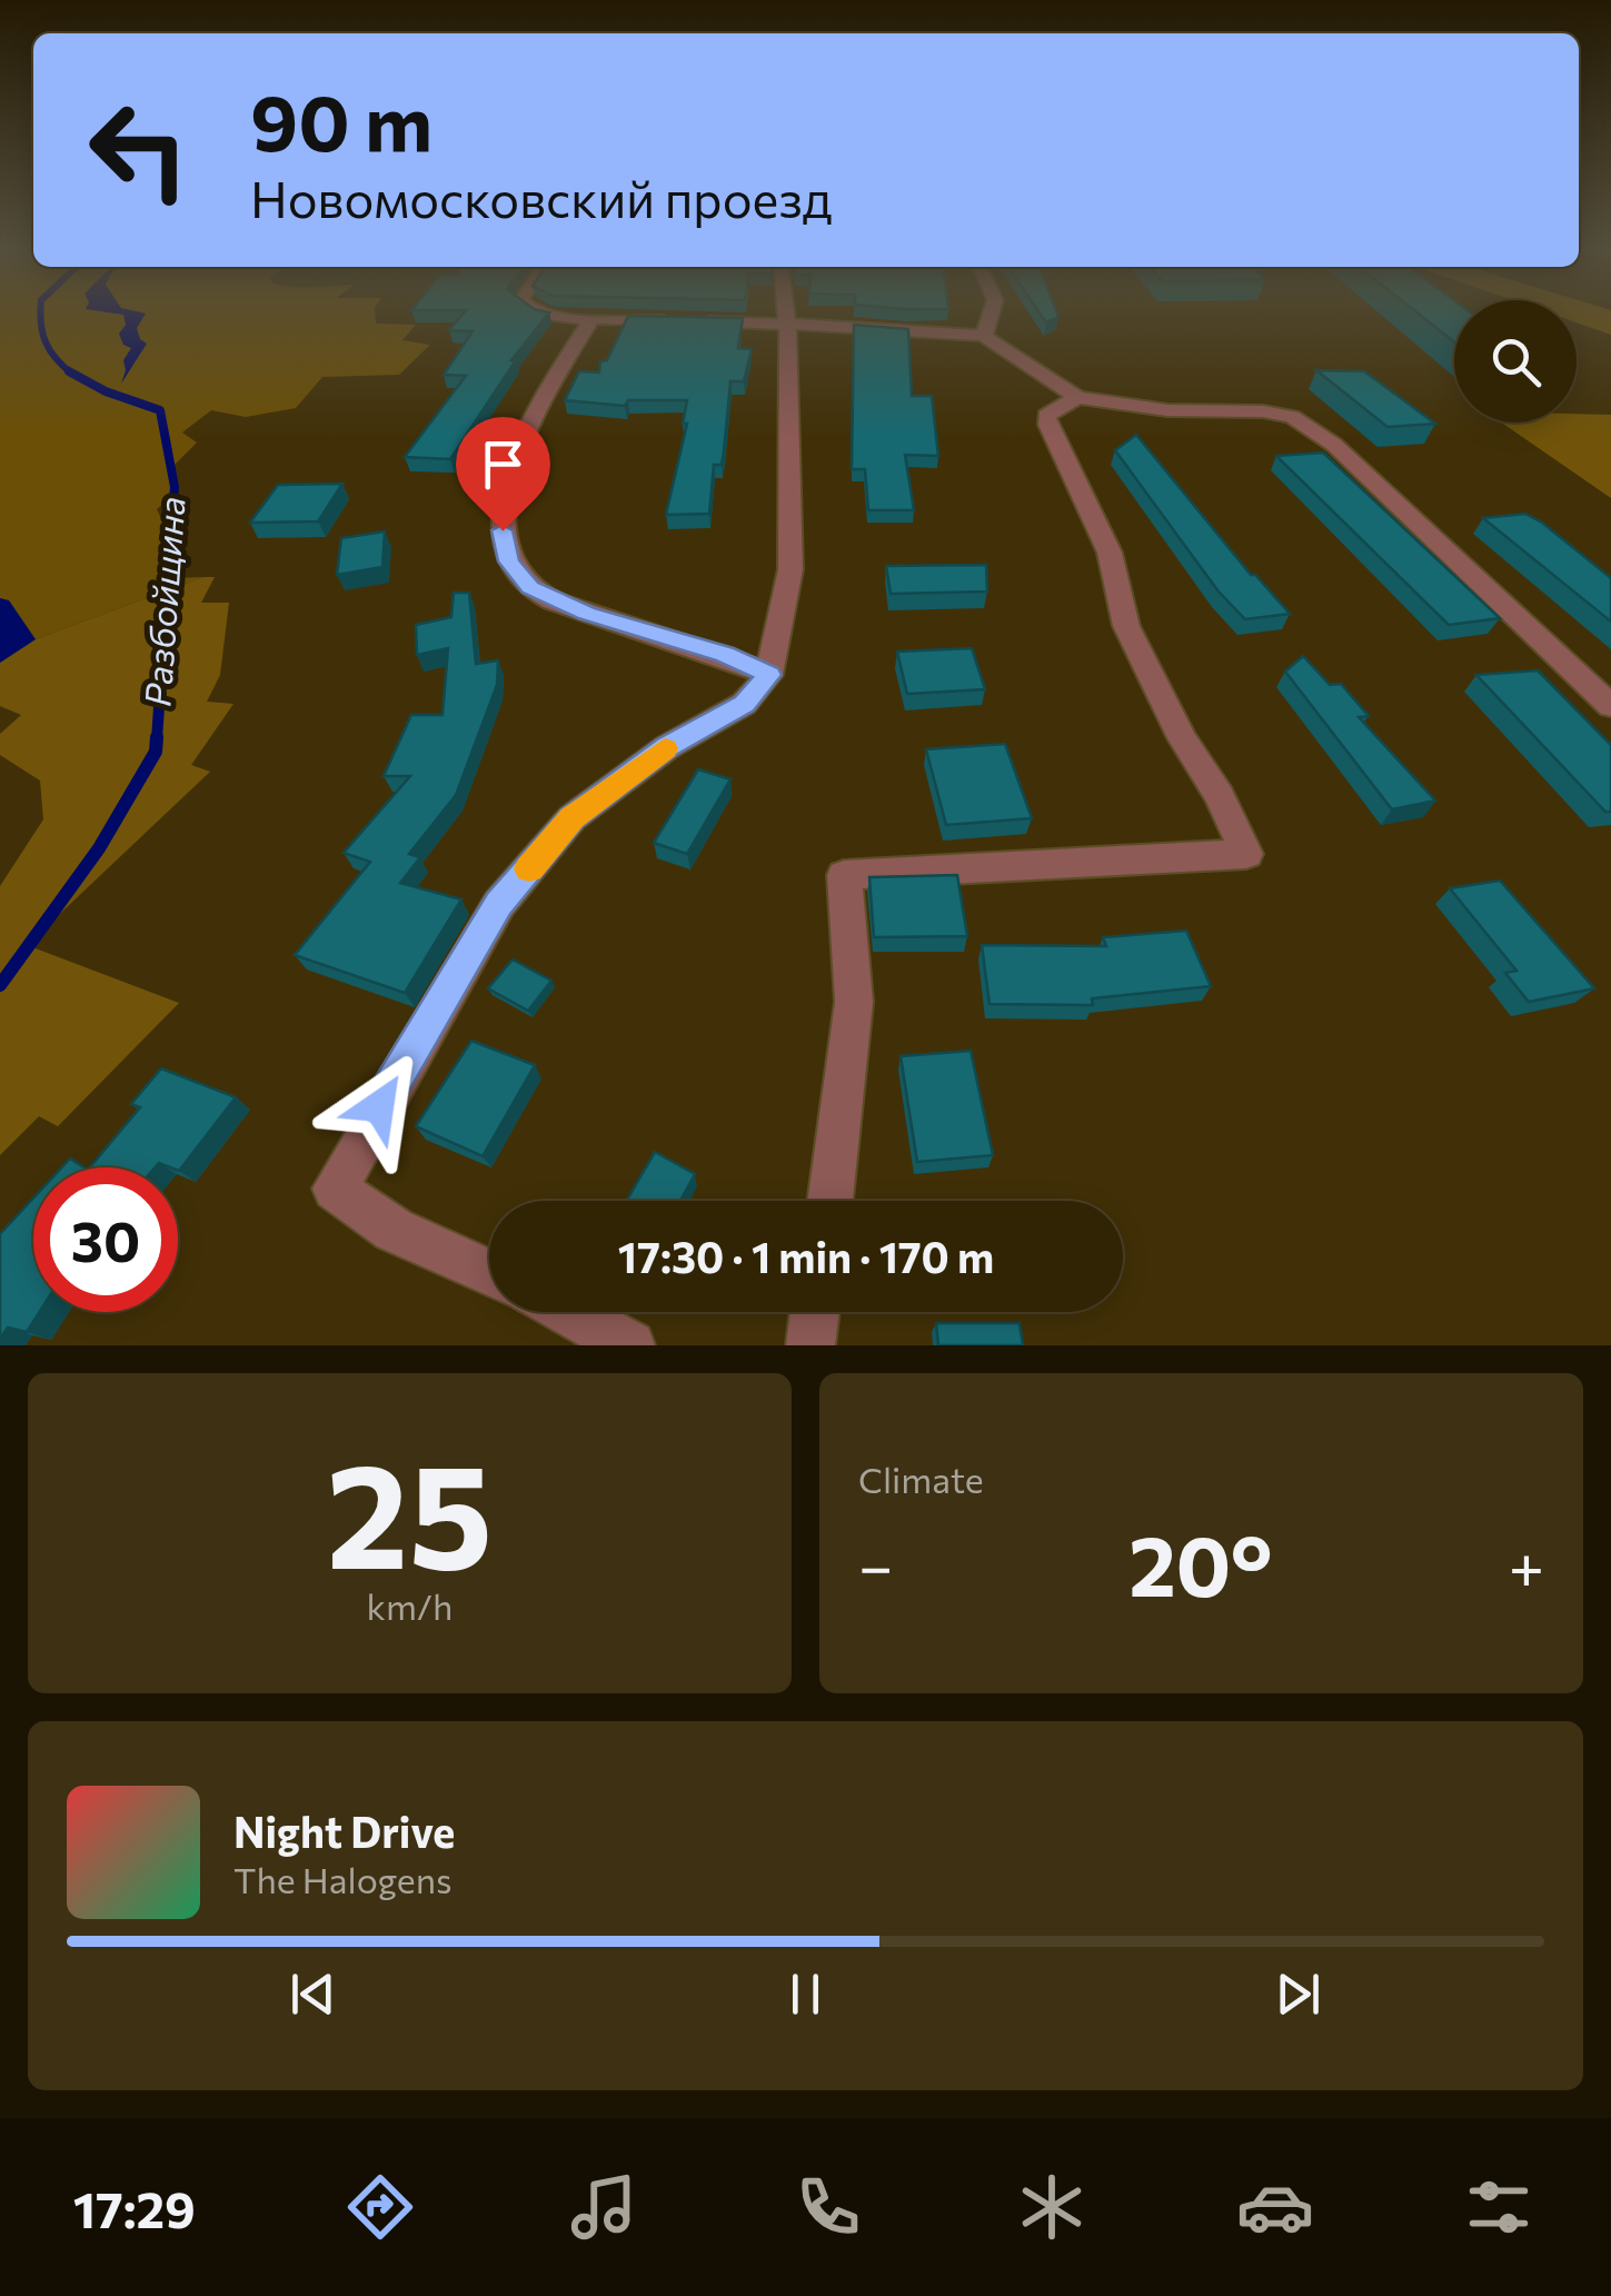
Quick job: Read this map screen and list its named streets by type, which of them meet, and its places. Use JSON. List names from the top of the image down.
{
  "water": ["Разбойщина"],
  "page": {
    "turn": ["90 m", "Новомосковский проезд"],
    "limit": "30",
    "trip": "17:30 · 1 min · 170 m",
    "tile": [
      ["25", "km/h"],
      "Climate"
    ],
    "heat": ["−", "20°", "+"],
    "song": ["Night Drive", "The Halogens"],
    "tabs": "17:29"
  }
}
